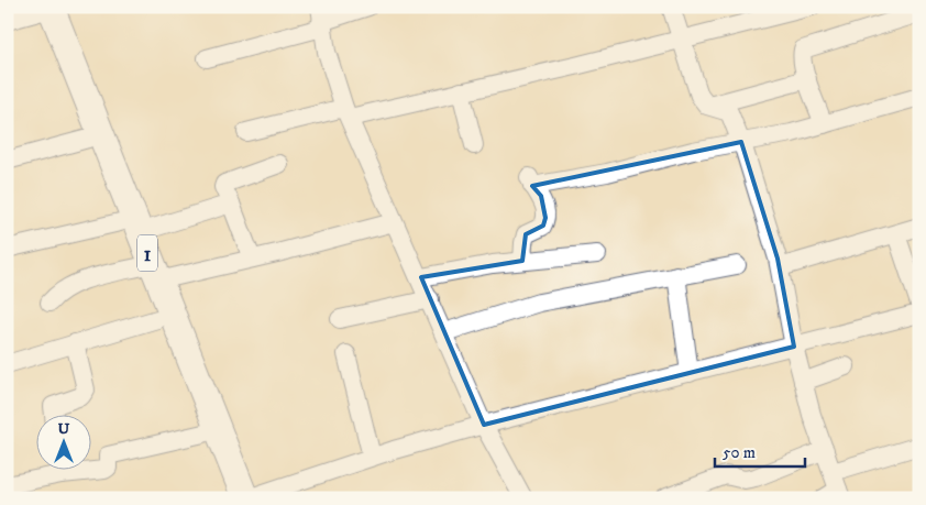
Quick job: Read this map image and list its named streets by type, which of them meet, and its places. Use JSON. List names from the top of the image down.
{
  "streets": {
    "highway": ["1"]
  },
  "scale_bar": "50 m",
  "north": "top"
}
